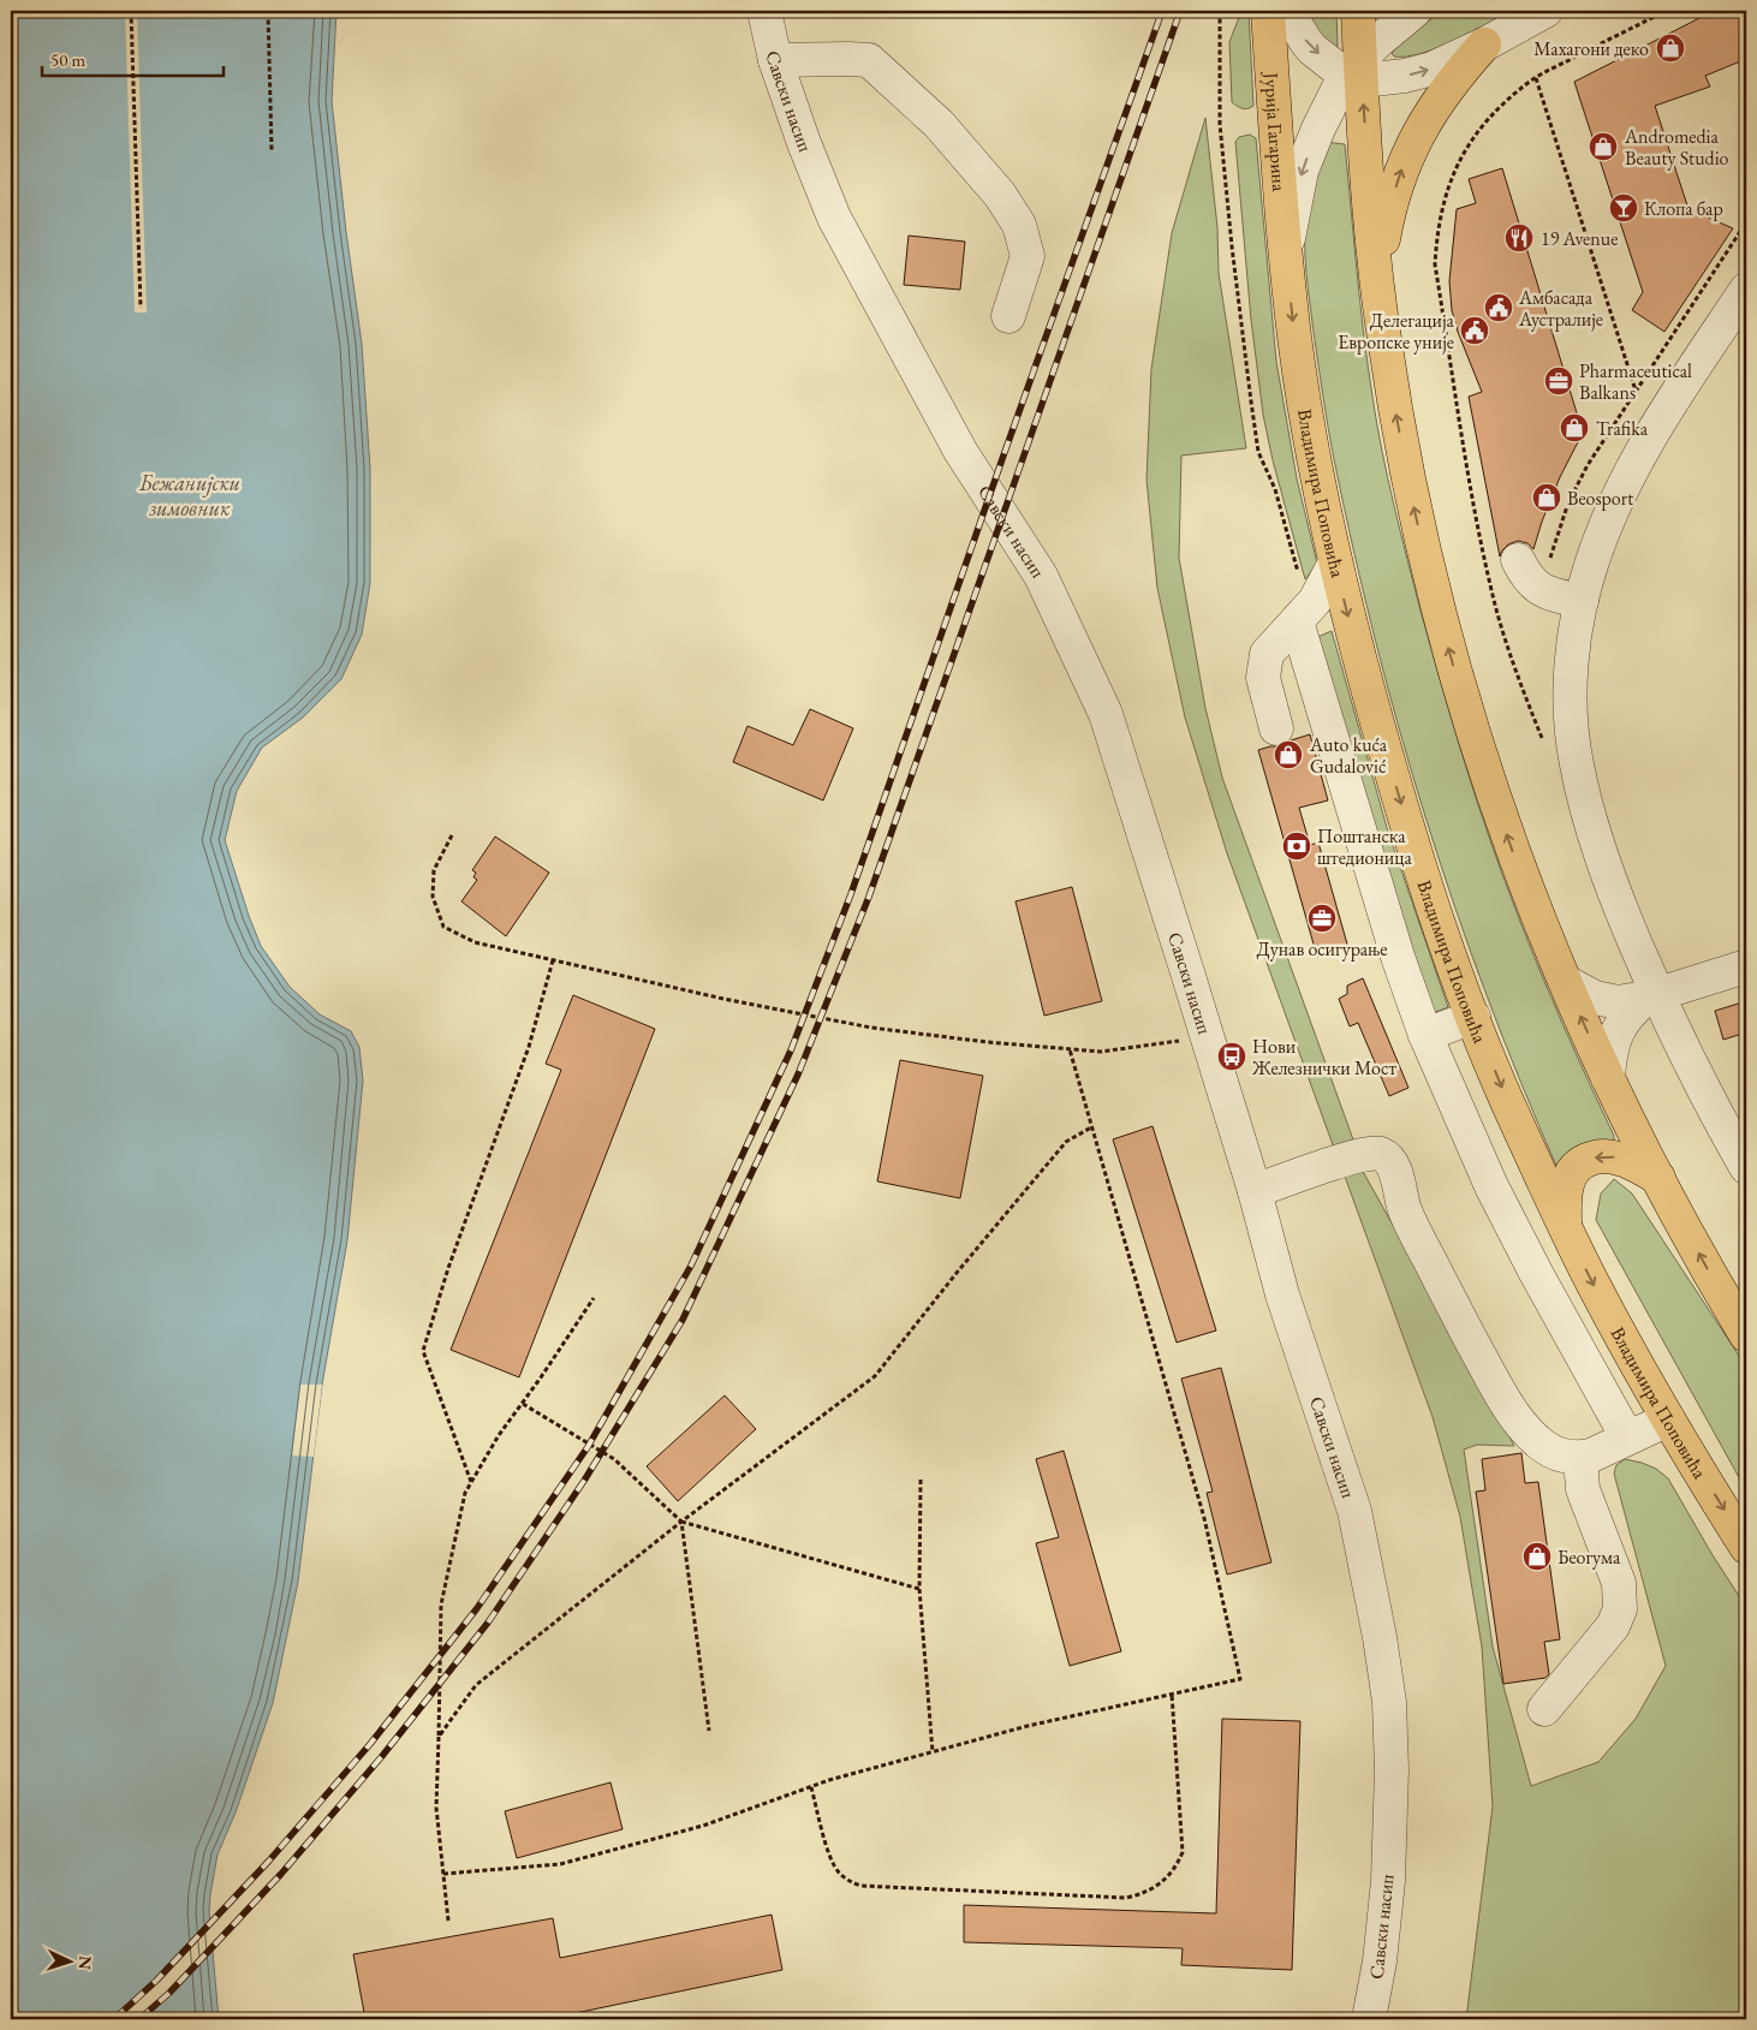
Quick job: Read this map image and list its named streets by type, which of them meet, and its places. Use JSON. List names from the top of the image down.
{
  "streets": {
    "main road": ["Јурија Гагарина", "Владимира Поповића"],
    "street": ["Савски насип"]
  },
  "crossings": [
    ["Јурија Гагарина", "Владимира Поповића"]
  ],
  "water": ["Бежанијски зимовник"],
  "places": {
    "shop": [
      "Махагони деко",
      "Andromedia Beauty Studio",
      "Trafika",
      "Beosport",
      "Auto kuća Gudalović",
      "Беогума"
    ],
    "bar": ["Клопа бар"],
    "restaurant": ["19 Avenue"],
    "public building": ["Амбасада Аустралије", "Делегација Европске уније"],
    "office": ["Pharmaceutical Balkans", "Дунав осигурање"],
    "bank": ["Поштанска штедионица"],
    "bus stop": ["Нови Железнички Мост"]
  },
  "scale_bar": "50 m",
  "north": "right"
}
